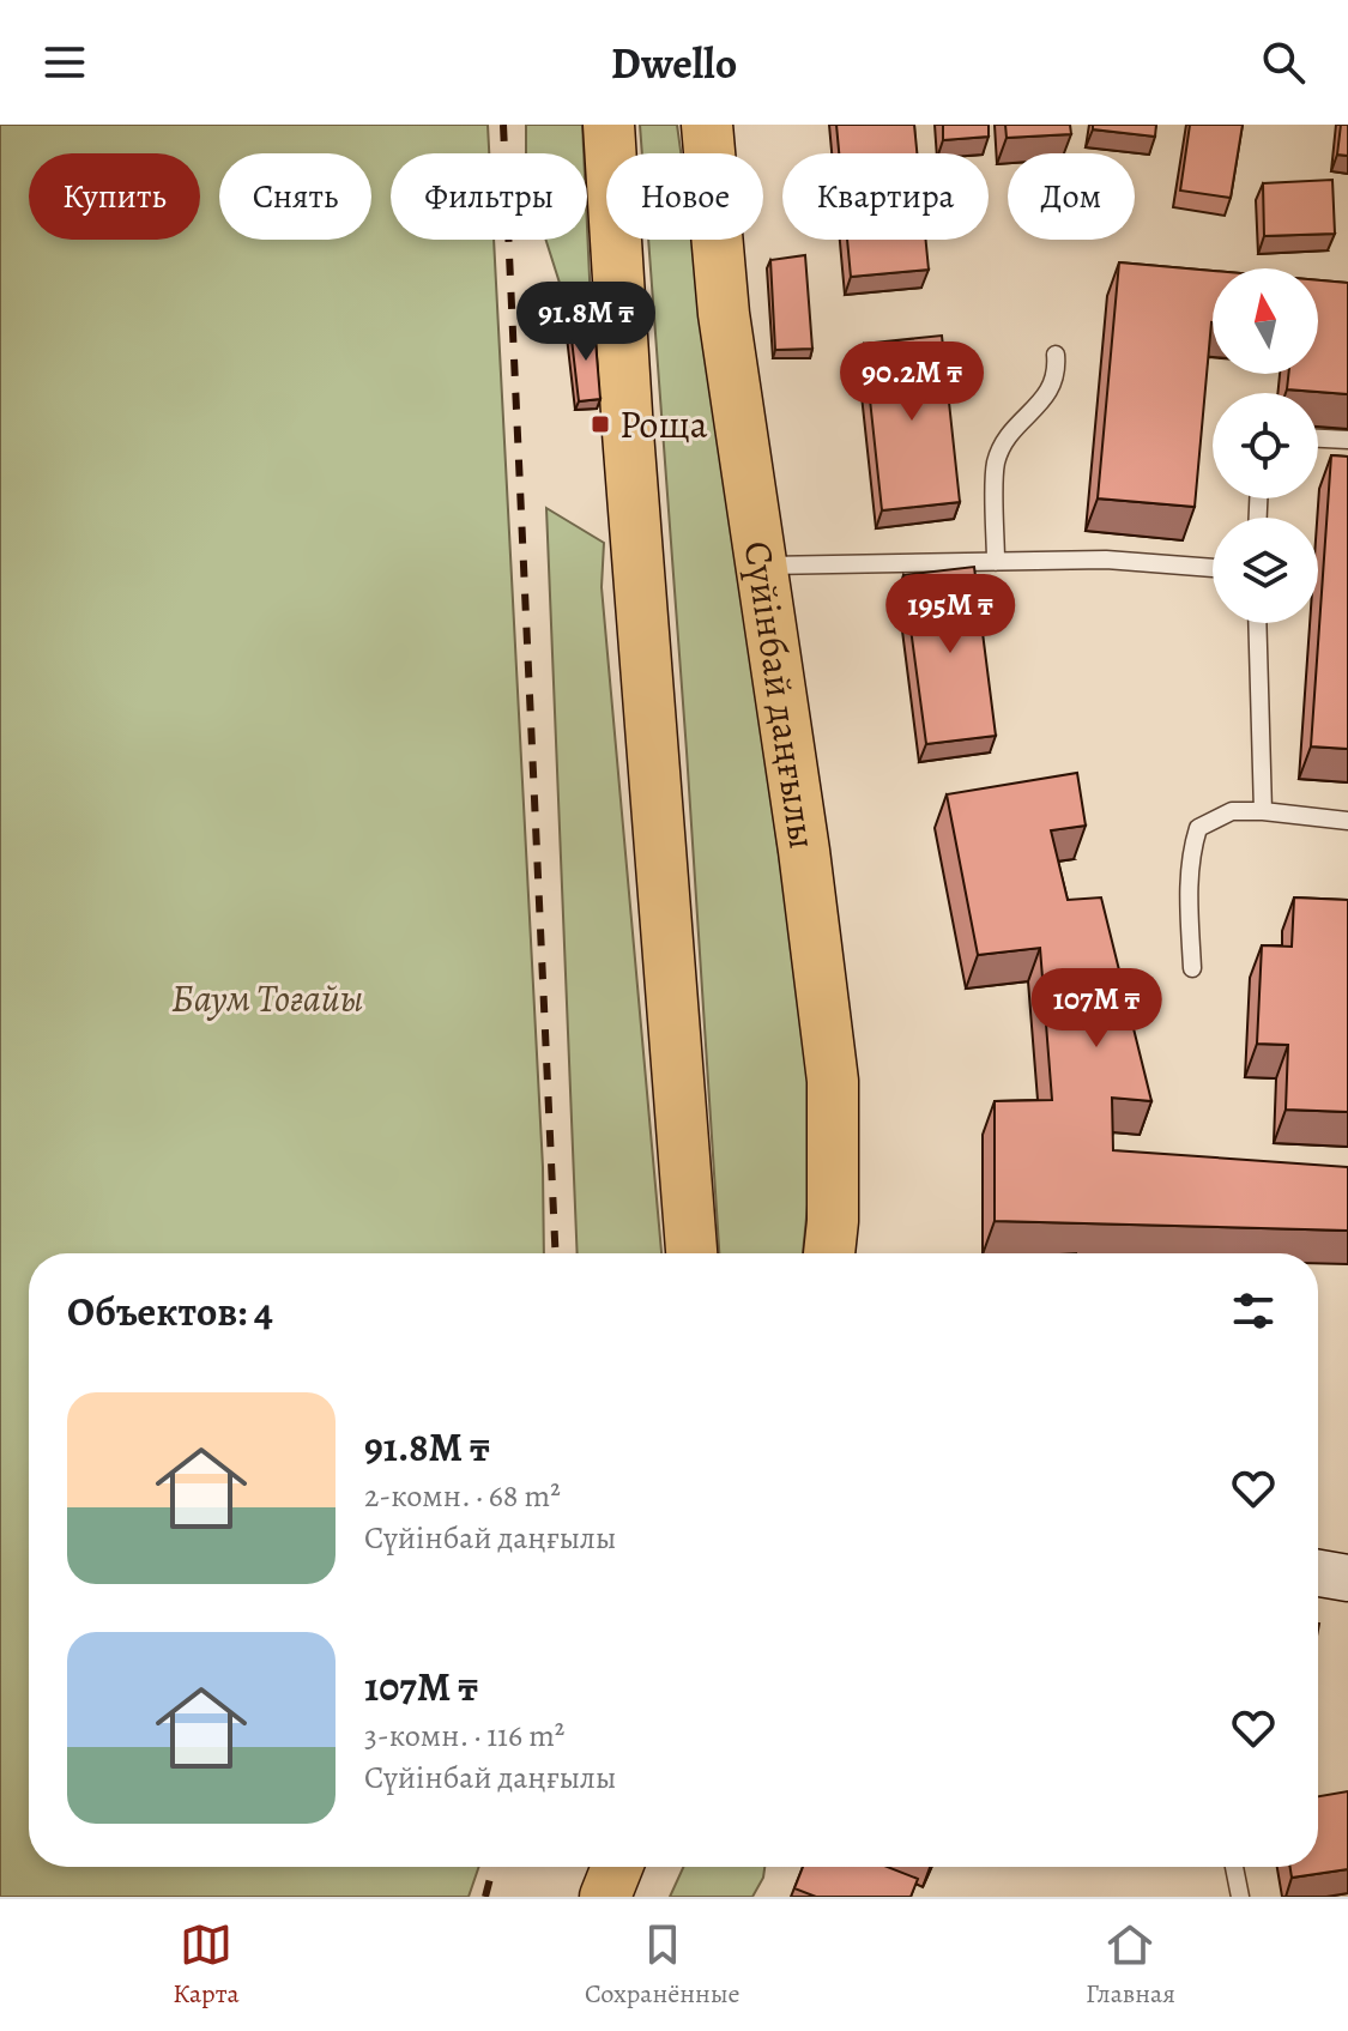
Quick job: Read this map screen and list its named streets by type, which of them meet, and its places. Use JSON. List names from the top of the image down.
{
  "streets": {
    "main road": ["Сүйінбай даңғылы"]
  },
  "parks": ["Баум Тоғайы"],
  "places": {
    "transit": ["Роща"]
  },
  "north": "top",
  "page": {
    "header": "Dwello",
    "chip": [
      "Купить",
      "Снять",
      "Фильтры",
      "Новое",
      "Квартира",
      "Дом"
    ],
    "price": [
      "91.8M ₸",
      "90.2M ₸",
      "195M ₸",
      "107M ₸"
    ],
    "heading": "Объектов: 4",
    "list": [
      {
        "name": "91.8M ₸",
        "note": "2-комн. · 68 m² · Сүйінбай даңғылы"
      },
      {
        "name": "107M ₸",
        "note": "3-комн. · 116 m² · Сүйінбай даңғылы"
      }
    ],
    "tabs": ["Карта", "Сохранённые", "Главная"]
  }
}
